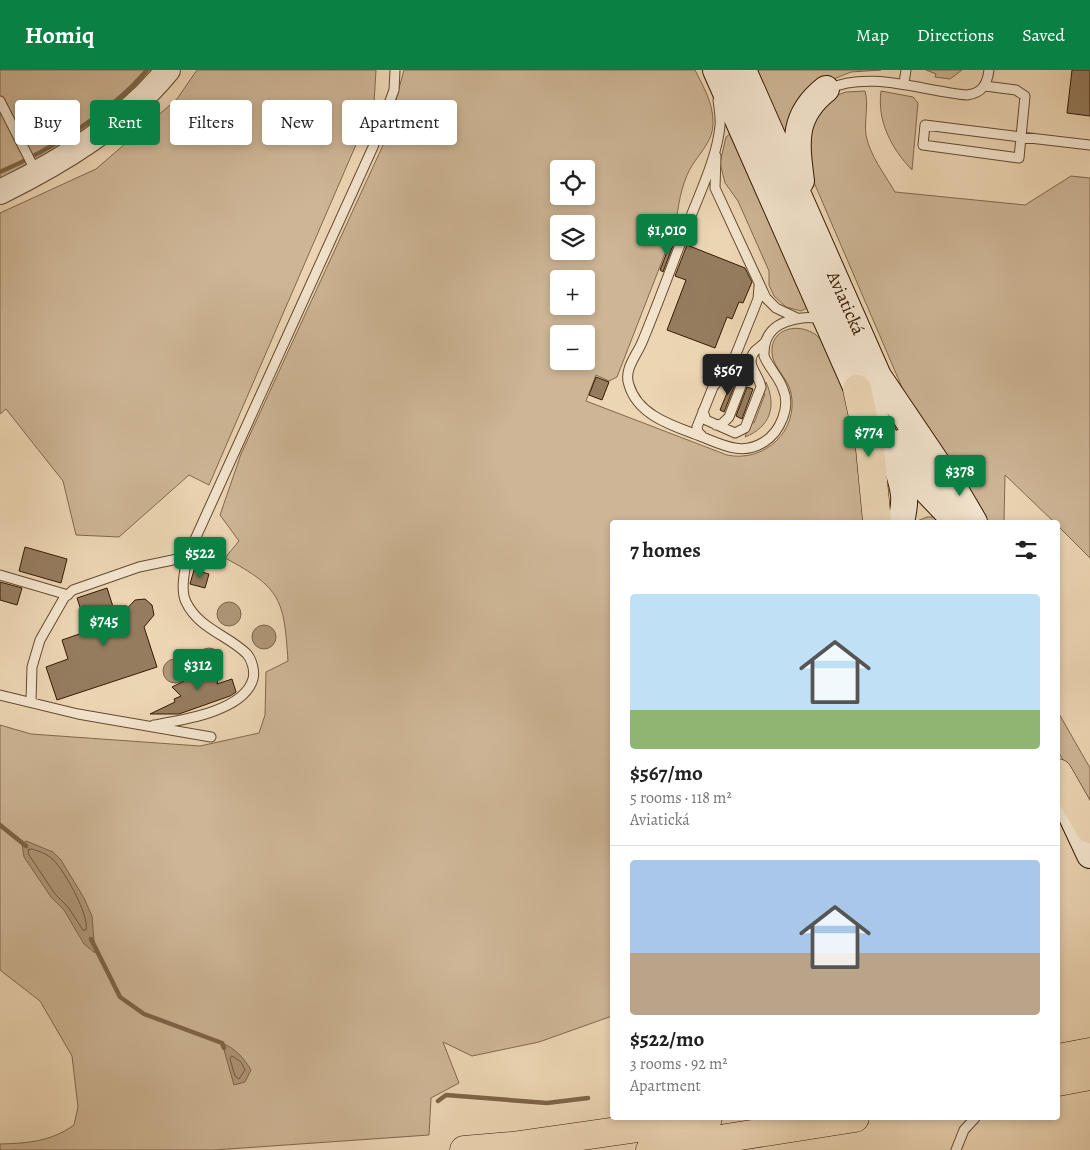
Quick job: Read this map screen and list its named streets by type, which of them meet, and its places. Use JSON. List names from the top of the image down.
{
  "streets": {
    "main road": ["Aviatická"]
  },
  "page": {
    "header": "Homiq",
    "nav": ["Map", "Directions", "Saved"],
    "chip": [
      "Buy",
      "Rent",
      "Filters",
      "New",
      "Apartment"
    ],
    "map_buttons": ["+", "−"],
    "price": [
      "$1,010",
      "$567",
      "$774",
      "$378",
      "$522",
      "$745",
      "$312"
    ],
    "heading": "7 homes",
    "list": [
      {
        "name": "$567/mo",
        "note": "5 rooms · 118 m² · Aviatická"
      },
      {
        "name": "$522/mo",
        "note": "3 rooms · 92 m² · Apartment"
      }
    ]
  }
}
